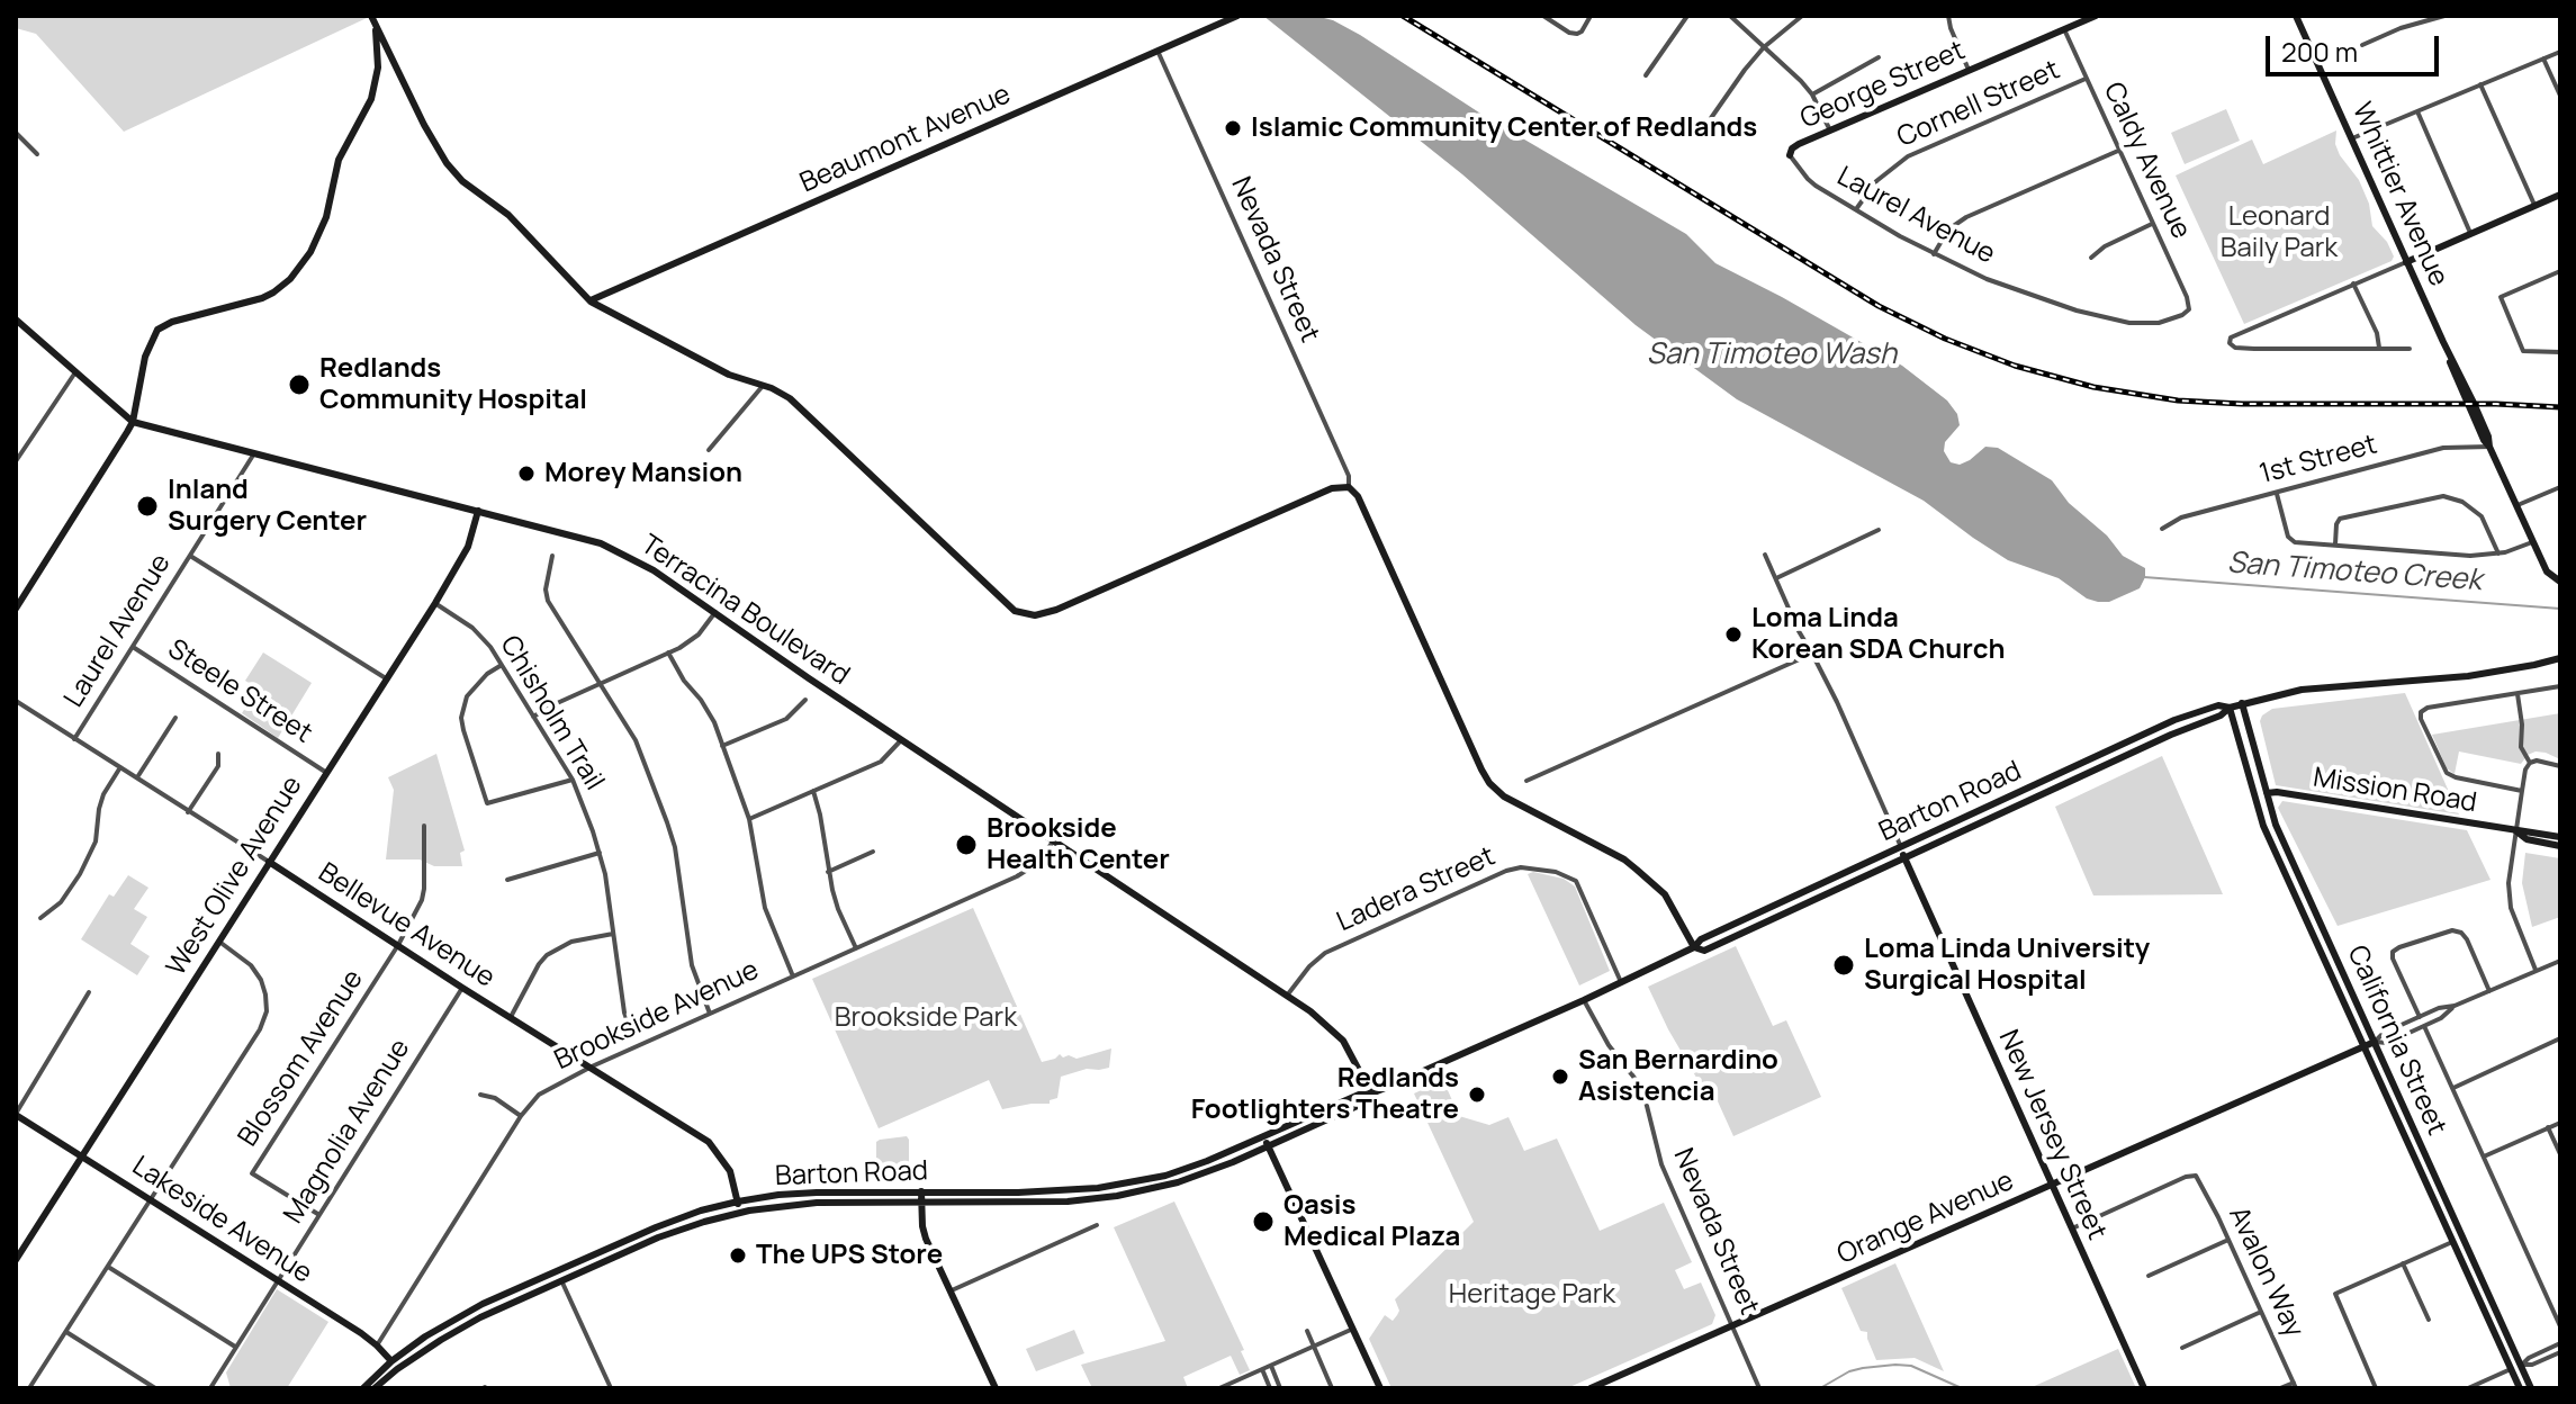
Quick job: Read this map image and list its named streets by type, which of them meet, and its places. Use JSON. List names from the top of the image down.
{
  "streets": {
    "main road": [
      "George Street",
      "Beaumont Avenue",
      "Whittier Avenue",
      "Terracina Boulevard",
      "Mission Road",
      "Barton Road",
      "West Olive Avenue",
      "Bellevue Avenue",
      "California Street",
      "New Jersey Street",
      "Orange Avenue",
      "Lakeside Avenue"
    ],
    "street": [
      "Cornell Street",
      "Caldy Avenue",
      "Laurel Avenue",
      "Nevada Street",
      "1st Street",
      "Steele Street",
      "Chisholm Trail",
      "Ladera Street",
      "Brookside Avenue",
      "Blossom Avenue",
      "Magnolia Avenue",
      "Avalon Way"
    ]
  },
  "crossings": [
    ["George Street", "Caldy Avenue"],
    ["George Street", "Laurel Avenue"],
    ["Cornell Street", "Caldy Avenue"],
    ["Cornell Street", "Laurel Avenue"],
    ["Beaumont Avenue", "Nevada Street"],
    ["Caldy Avenue", "Laurel Avenue"],
    ["Whittier Avenue", "1st Street"],
    ["Laurel Avenue", "Terracina Boulevard"],
    ["Laurel Avenue", "Steele Street"],
    ["Laurel Avenue", "Bellevue Avenue"],
    ["Nevada Street", "Barton Road"],
    ["Nevada Street", "Orange Avenue"],
    ["Terracina Boulevard", "Barton Road"],
    ["Terracina Boulevard", "West Olive Avenue"],
    ["Terracina Boulevard", "Ladera Street"],
    ["Terracina Boulevard", "Brookside Avenue"],
    ["Steele Street", "West Olive Avenue"],
    ["Chisholm Trail", "West Olive Avenue"],
    ["Mission Road", "California Street"],
    ["Barton Road", "Ladera Street"],
    ["Barton Road", "Bellevue Avenue"],
    ["Barton Road", "California Street"],
    ["Barton Road", "New Jersey Street"],
    ["Barton Road", "Lakeside Avenue"],
    ["West Olive Avenue", "Bellevue Avenue"],
    ["West Olive Avenue", "Lakeside Avenue"],
    ["Bellevue Avenue", "Brookside Avenue"],
    ["Bellevue Avenue", "Blossom Avenue"],
    ["Bellevue Avenue", "Magnolia Avenue"],
    ["Brookside Avenue", "Lakeside Avenue"],
    ["California Street", "Orange Avenue"],
    ["Blossom Avenue", "Magnolia Avenue"],
    ["Magnolia Avenue", "Lakeside Avenue"],
    ["New Jersey Street", "Orange Avenue"],
    ["New Jersey Street", "Avalon Way"]
  ],
  "water": ["San Timoteo Wash", "San Timoteo Creek"],
  "parks": ["Leonard Baily Park", "Brookside Park", "Heritage Park"],
  "places": [
    "Islamic Community Center of Redlands",
    "Redlands Community Hospital",
    "Morey Mansion",
    "Inland Surgery Center",
    "Loma Linda Korean SDA Church",
    "Brookside Health Center",
    "Loma Linda University Surgical Hospital",
    "San Bernardino Asistencia",
    "Redlands Footlighters Theatre",
    "Oasis Medical Plaza",
    "The UPS Store"
  ],
  "scale_bar": "200 m"
}
